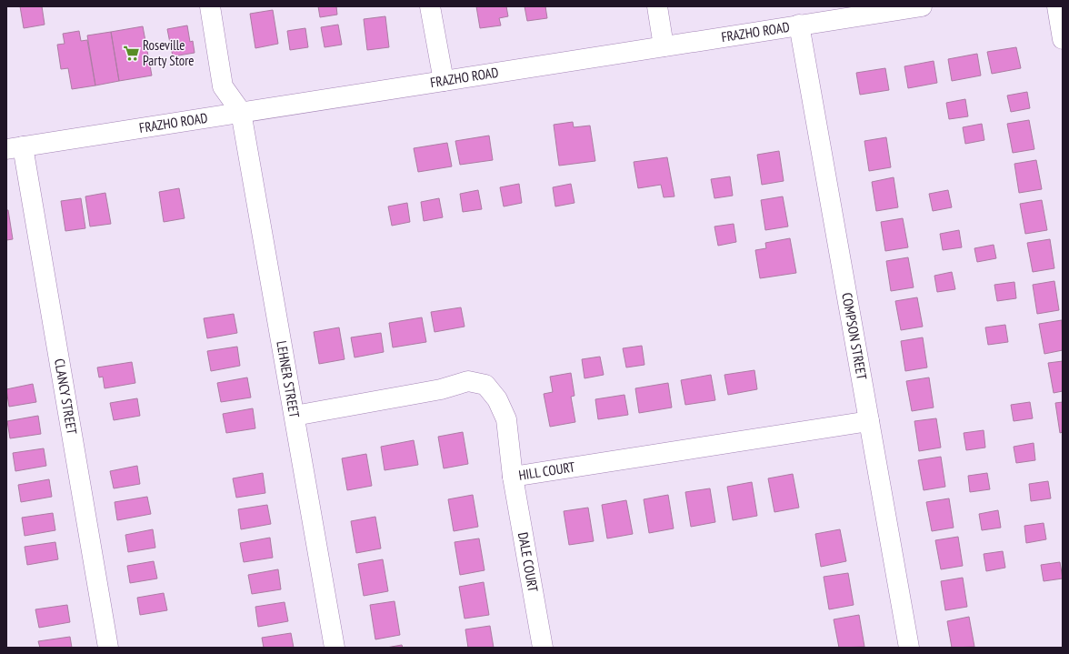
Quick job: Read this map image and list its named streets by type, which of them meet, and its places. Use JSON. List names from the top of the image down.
{
  "streets": {
    "street": [
      "FRAZHO ROAD",
      "COMPSON STREET",
      "LEHNER STREET",
      "CLANCY STREET",
      "HILL COURT",
      "DALE COURT"
    ]
  },
  "crossings": [
    ["FRAZHO ROAD", "COMPSON STREET"],
    ["FRAZHO ROAD", "LEHNER STREET"],
    ["FRAZHO ROAD", "CLANCY STREET"],
    ["COMPSON STREET", "HILL COURT"],
    ["LEHNER STREET", "HILL COURT"],
    ["HILL COURT", "DALE COURT"]
  ],
  "places": {
    "supermarket": ["Roseville Party Store"]
  }
}
